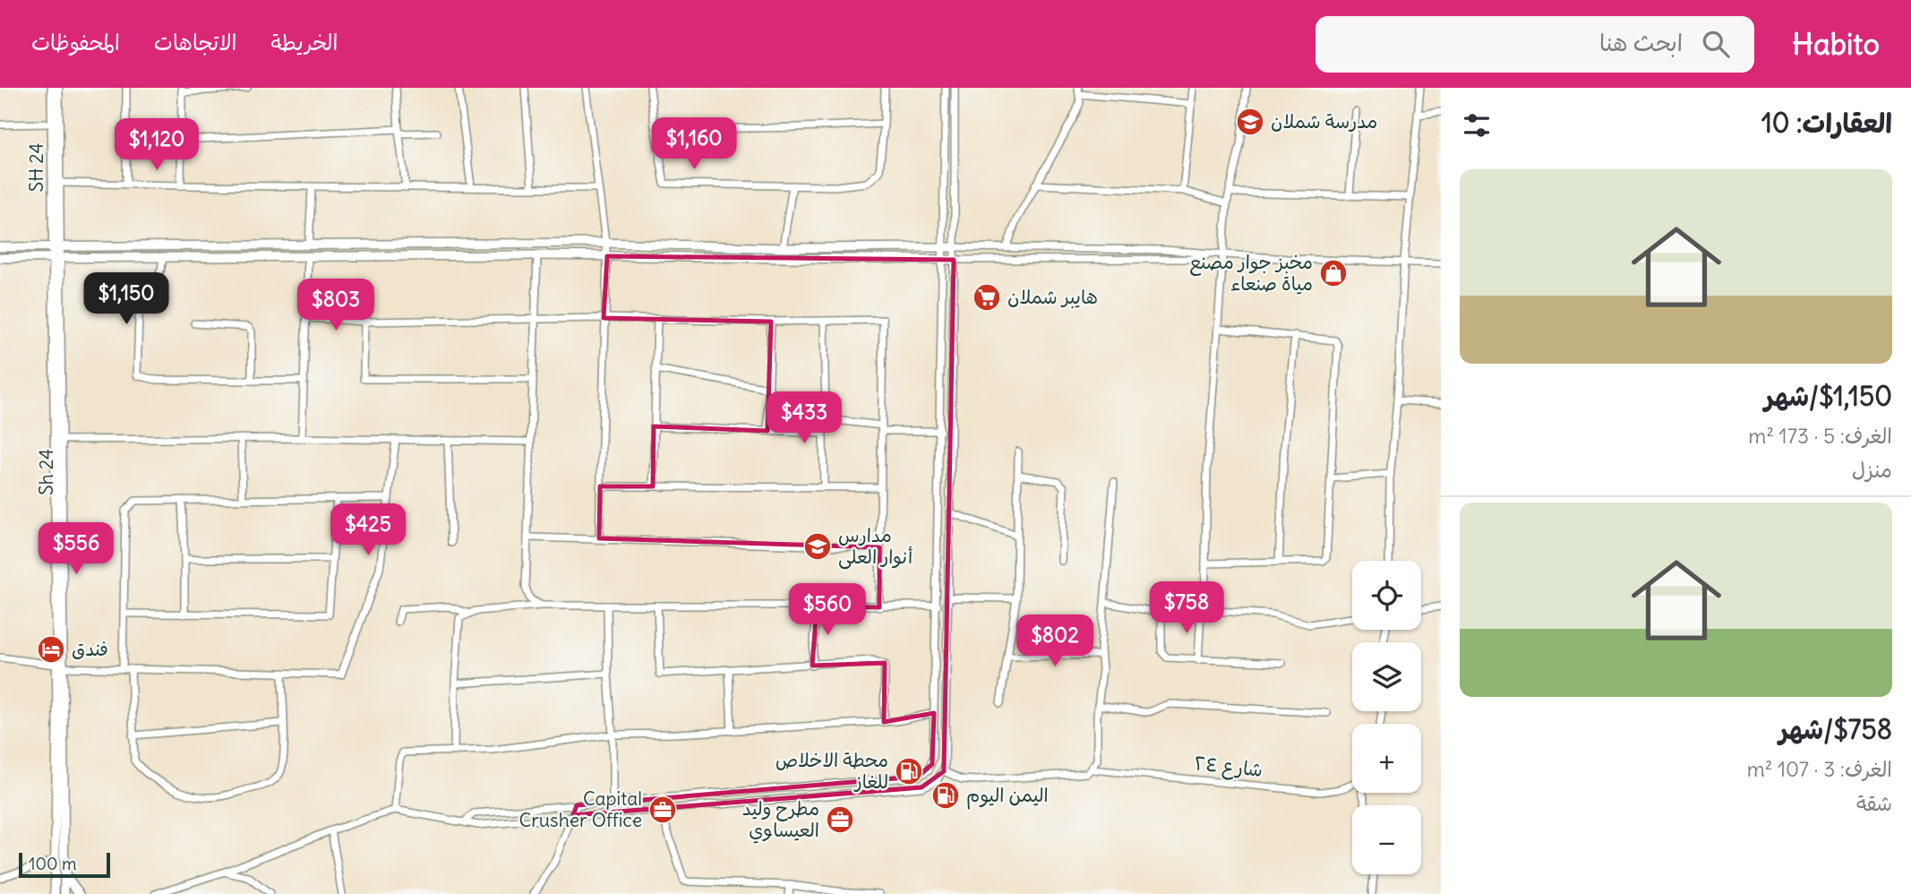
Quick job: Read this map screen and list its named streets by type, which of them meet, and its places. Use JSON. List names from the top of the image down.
{
  "streets": {
    "street": ["SH 24", "Sh 24", "شارع ٢٤"]
  },
  "crossings": [
    ["SH 24", "Sh 24"]
  ],
  "places": {
    "school or university": ["مدرسة شملان", "مدارس أنوار العلى"],
    "shop": ["مخبز جوار مصنع مياة صنعاء"],
    "supermarket": ["هايبر شملان"],
    "hotel": ["فندق"],
    "fuel station": ["محطة الاخلاص للغاز", "اليمن اليوم"],
    "office": ["Capital Crusher Office", "مطرح وليد العيساوي"]
  },
  "scale_bar": "100 m",
  "page": {
    "header": "Habito",
    "search": "ابحث هنا",
    "nav": ["الخريطة", "الاتجاهات", "المحفوظات"],
    "heading": "العقارات: 10",
    "price": [
      "$1,160",
      "$1,120",
      "$1,150",
      "$803",
      "$433",
      "$425",
      "$556",
      "$758",
      "$560",
      "$802"
    ],
    "list": [
      {
        "name": "$1,150/شهر",
        "note": "الغرف: 5 · 173 m² · منزل"
      },
      {
        "name": "$758/شهر",
        "note": "الغرف: 3 · 107 m² · شقة"
      }
    ],
    "map_buttons": ["+", "−"],
    "scale": "100 m"
  }
}
